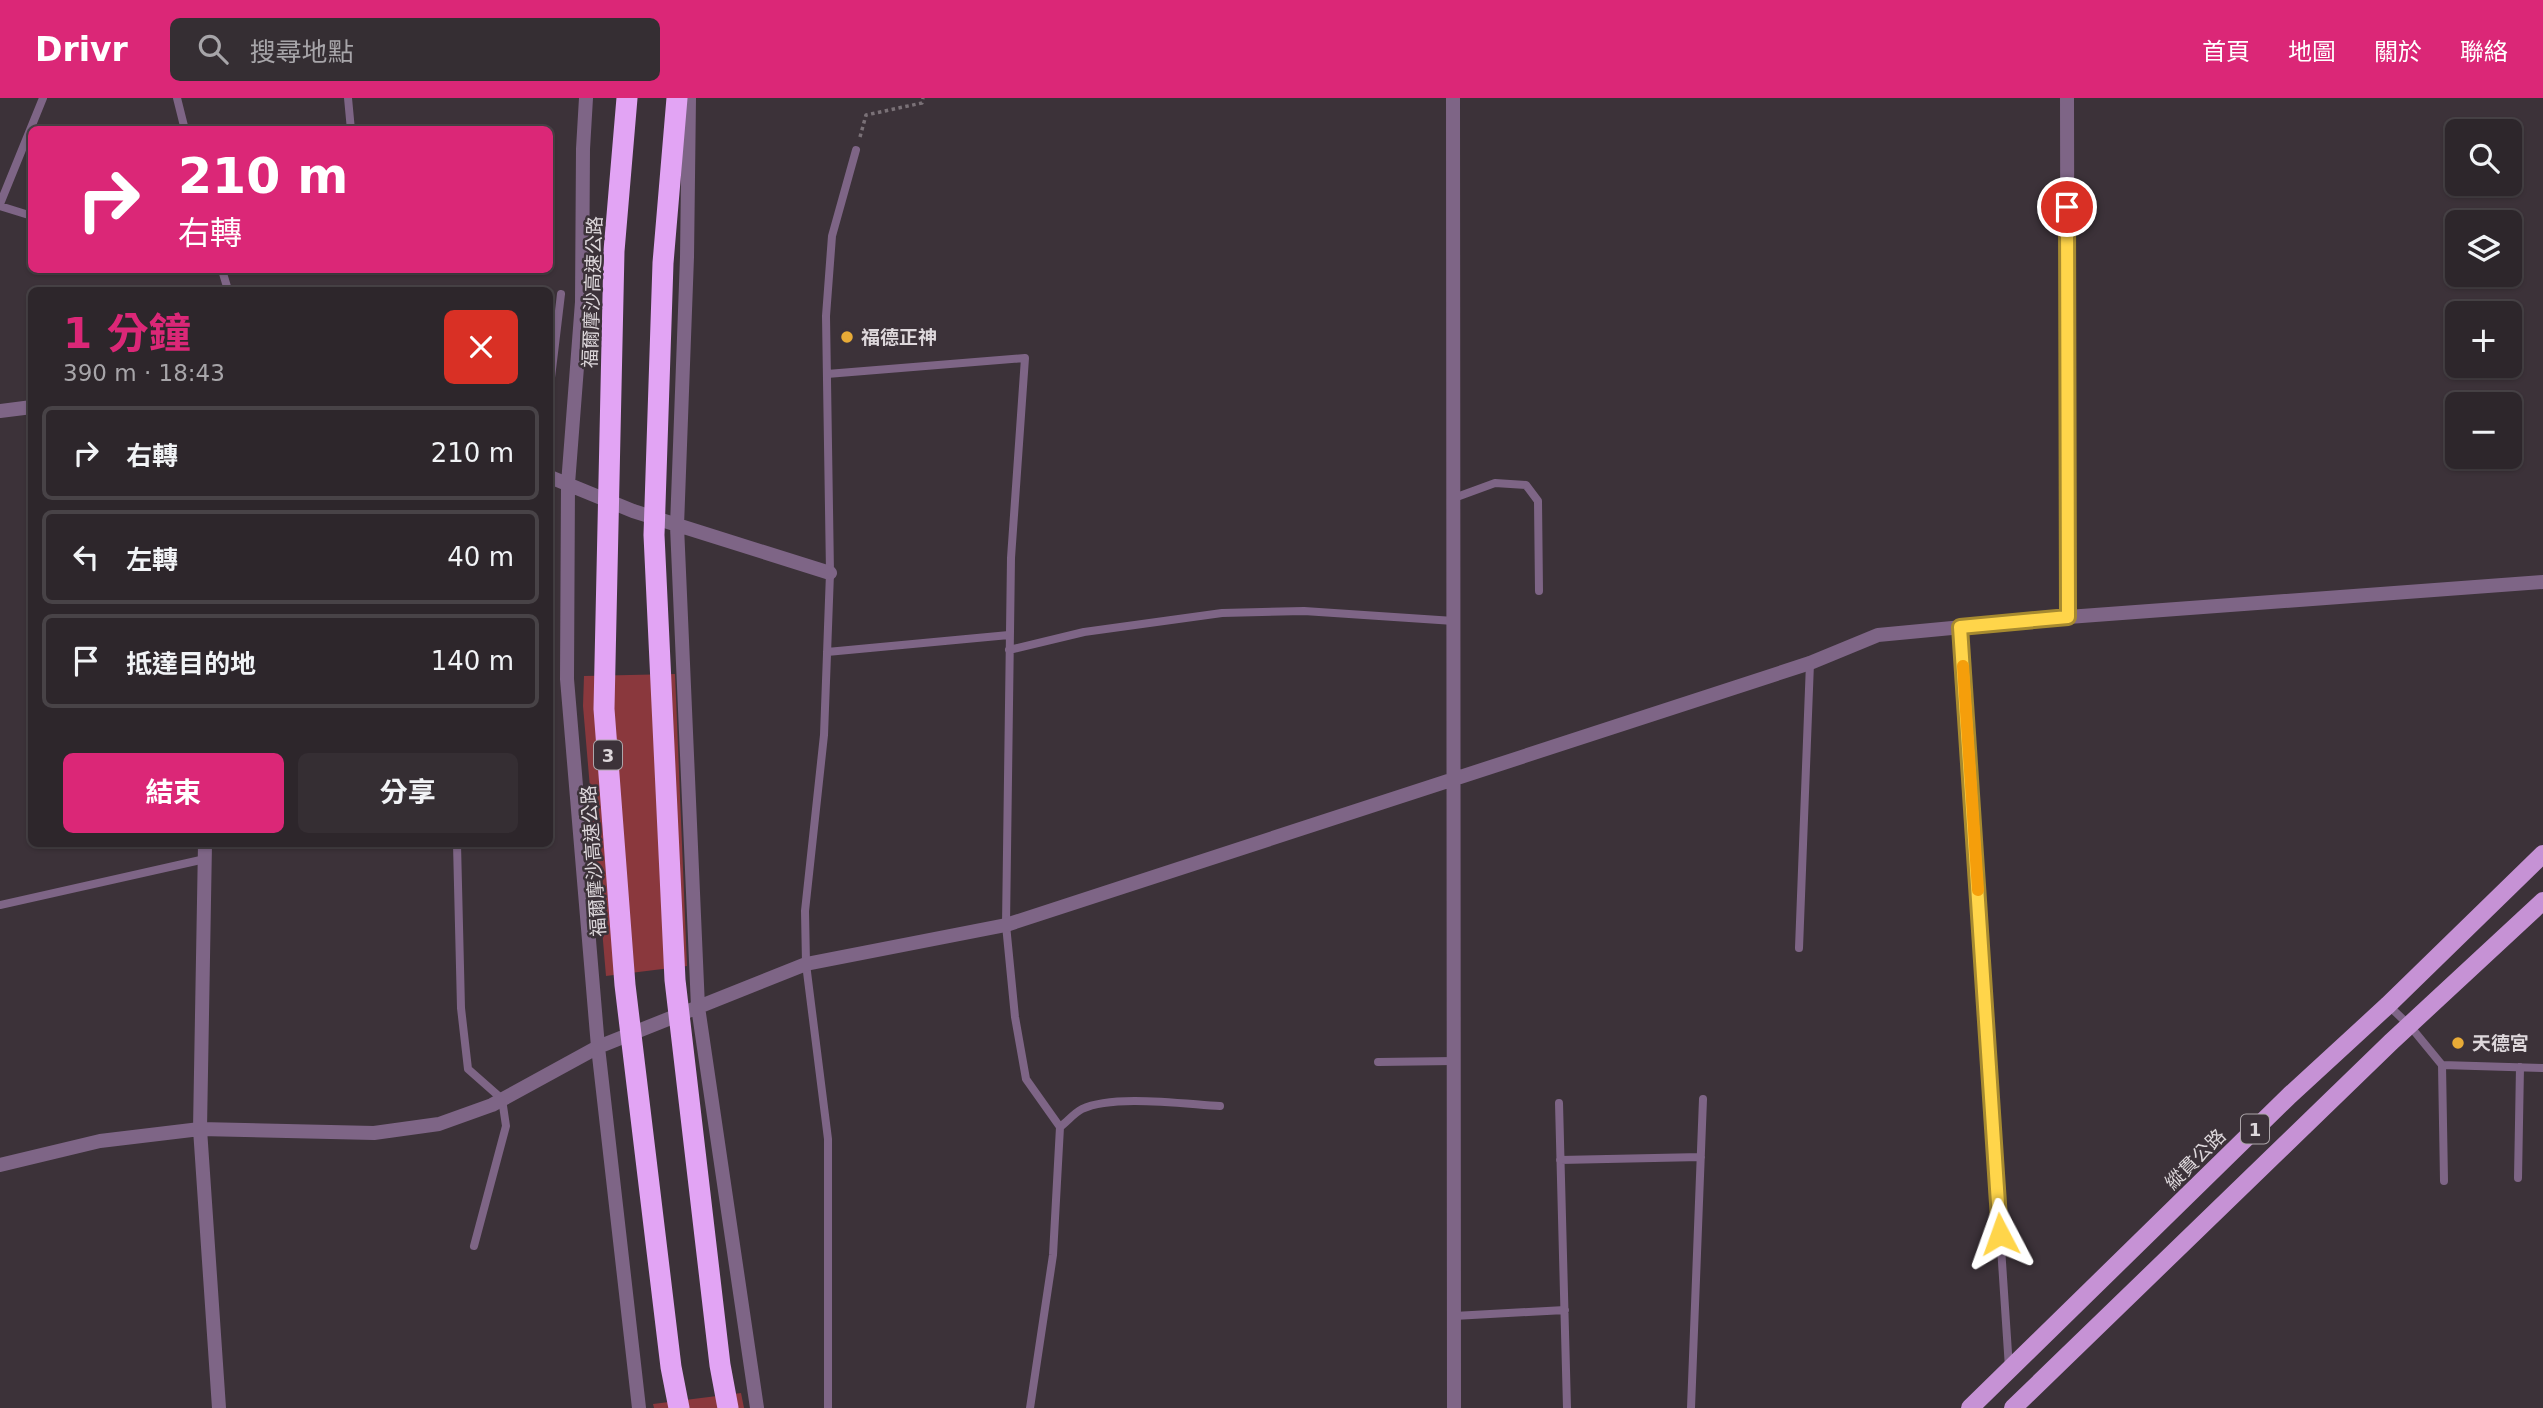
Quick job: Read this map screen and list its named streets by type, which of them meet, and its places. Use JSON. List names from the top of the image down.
{
  "streets": {
    "highway": ["福爾摩沙高速公路", "3"],
    "main road": ["1", "縱貫公路"]
  },
  "places": ["福德正神", "天德宮"],
  "page": {
    "header": "Drivr",
    "search": "搜尋地點",
    "nav": [
      "首頁",
      "地圖",
      "關於",
      "聯絡"
    ],
    "map_buttons": ["+", "−"],
    "turn": ["210 m", "右轉"],
    "heading": ["1 分鐘", "390 m · 18:43"],
    "list": [
      {
        "name": "右轉",
        "value": "210 m"
      },
      {
        "name": "左轉",
        "value": "40 m"
      },
      {
        "name": "抵達目的地",
        "value": "140 m"
      }
    ],
    "buttons": ["結束", "分享"]
  }
}
